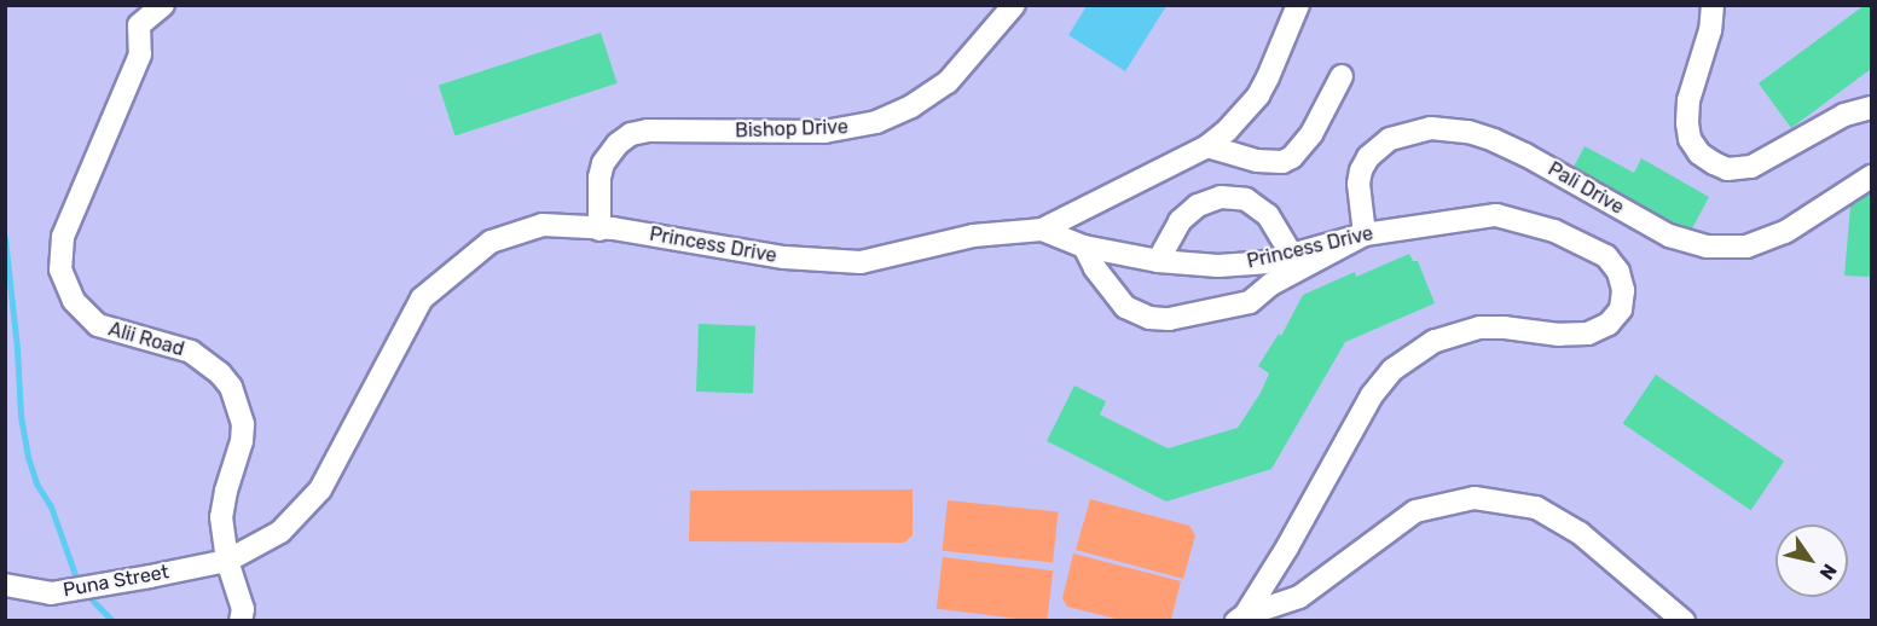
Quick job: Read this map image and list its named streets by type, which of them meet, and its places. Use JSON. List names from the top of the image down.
{
  "streets": {
    "street": [
      "Bishop Drive",
      "Pali Drive",
      "Princess Drive",
      "Alii Road",
      "Puna Street"
    ]
  },
  "crossings": [
    ["Bishop Drive", "Princess Drive"],
    ["Pali Drive", "Princess Drive"],
    ["Princess Drive", "Alii Road"],
    ["Princess Drive", "Puna Street"],
    ["Alii Road", "Puna Street"]
  ],
  "north": "bottom right"
}
